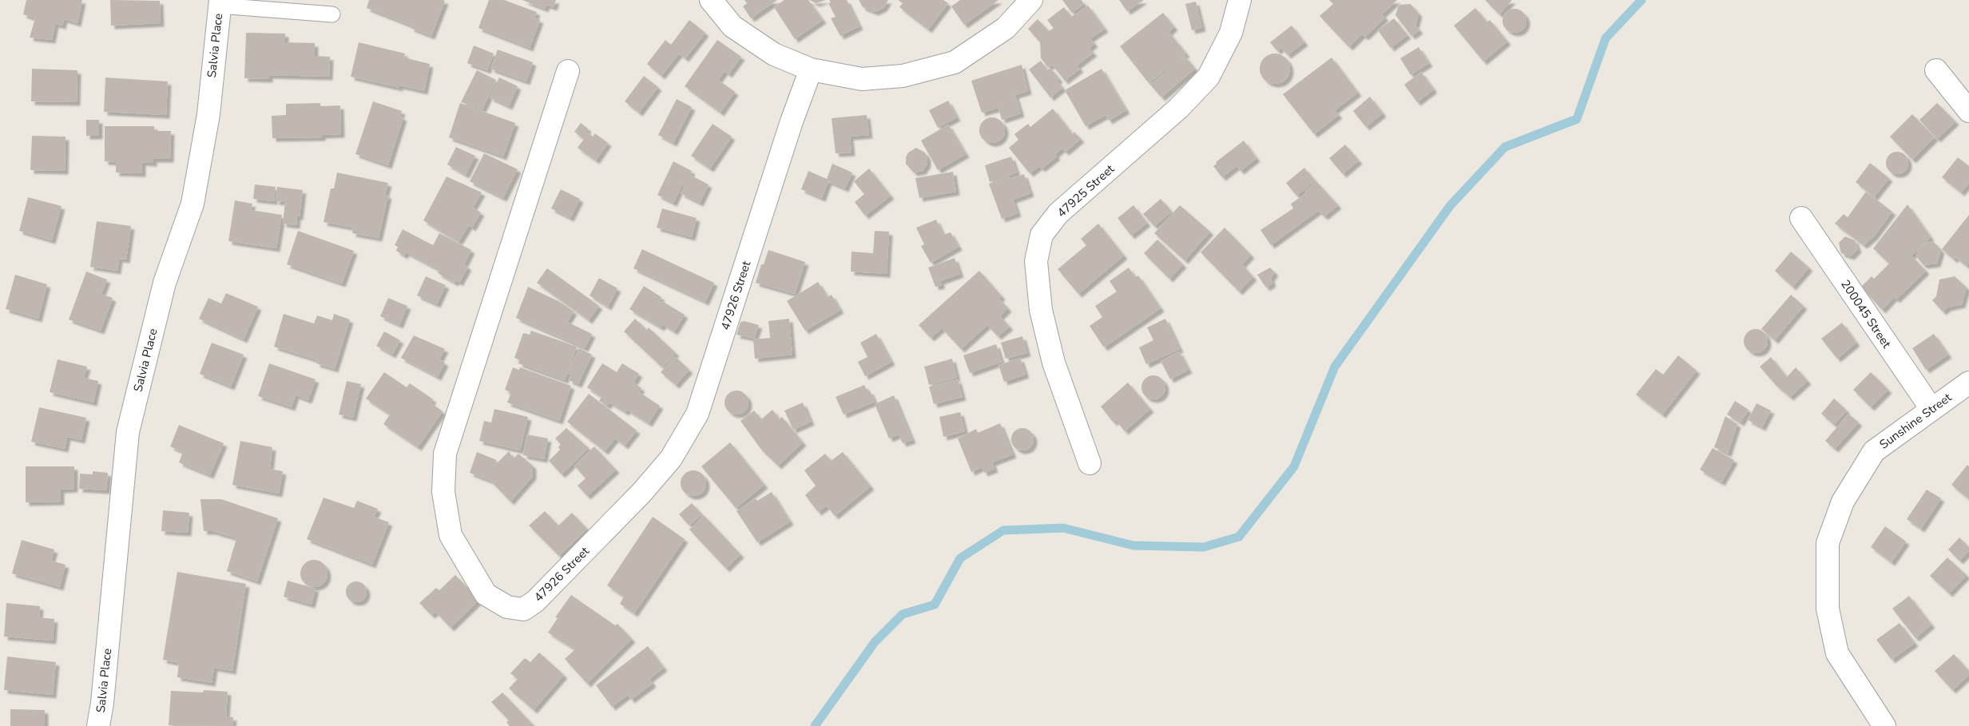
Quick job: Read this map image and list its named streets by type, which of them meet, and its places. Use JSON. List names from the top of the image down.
{
  "streets": {
    "street": [
      "Salvia Place",
      "47925 Street",
      "47926 Street",
      "200045 Street",
      "Sunshine Street"
    ]
  },
  "crossings": [
    ["200045 Street", "Sunshine Street"]
  ]
}
